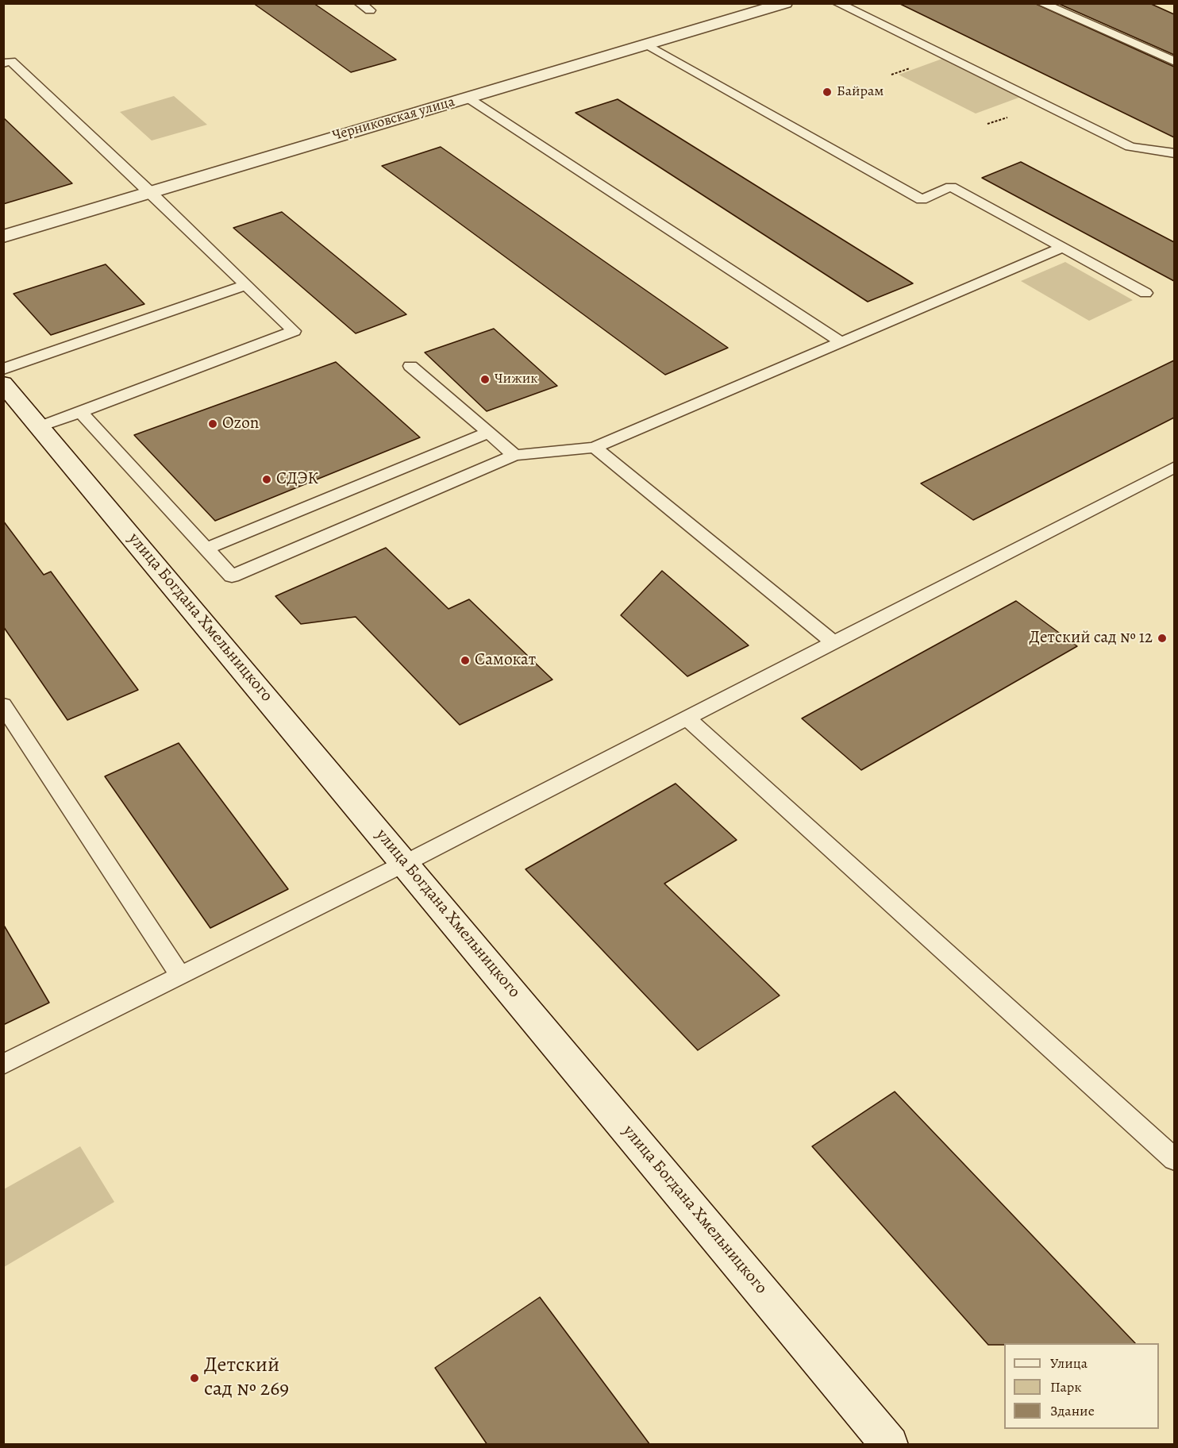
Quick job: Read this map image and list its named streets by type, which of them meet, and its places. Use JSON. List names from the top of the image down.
{
  "streets": {
    "main road": ["Черниковская улица", "улица Богдана Хмельницкого"]
  },
  "places": [
    "Байрам",
    "Чижик",
    "Ozon",
    "СДЭК",
    "Детский сад № 12",
    "Самокат",
    "Детский сад № 269"
  ],
  "legend": ["Улица", "Парк", "Здание"]
}
